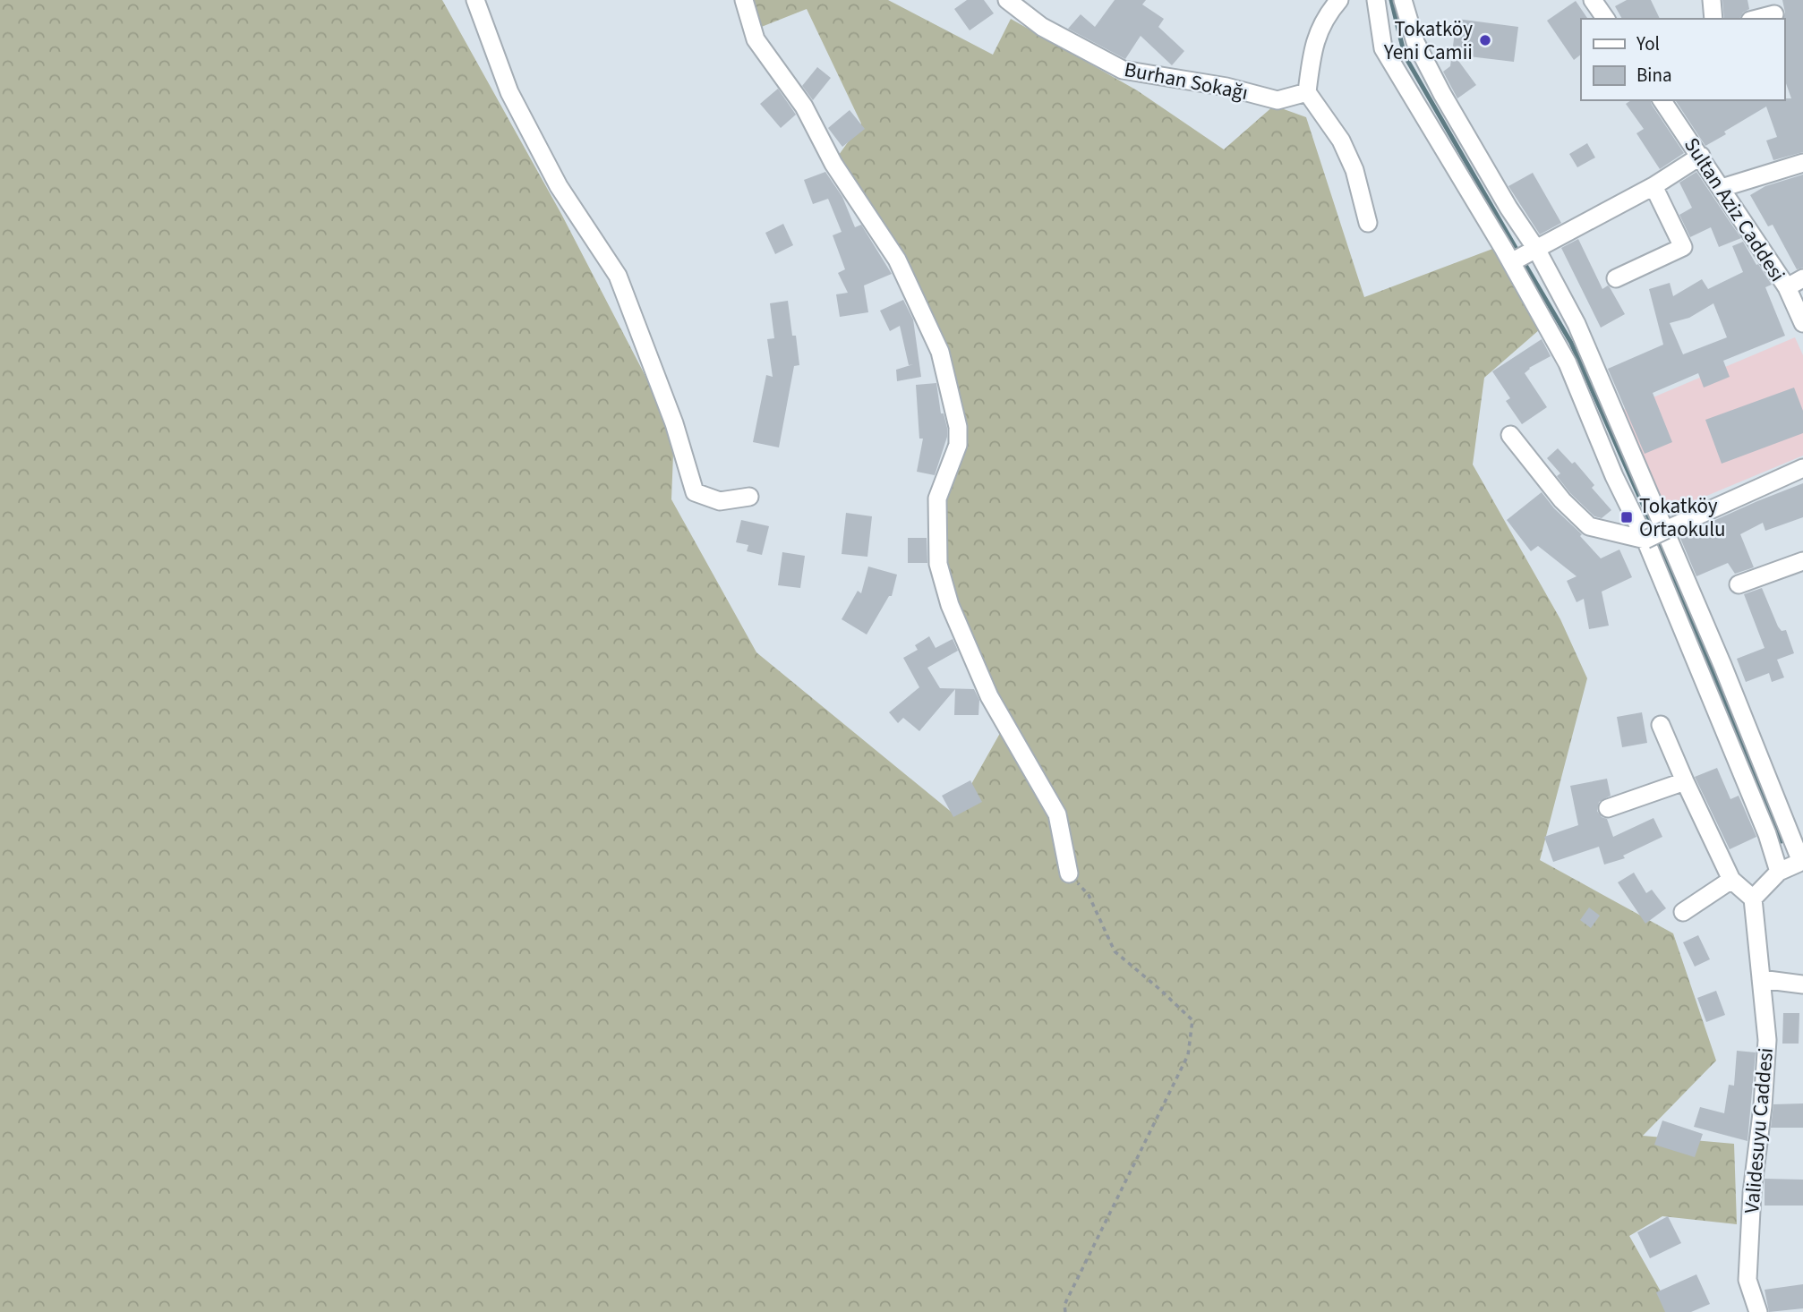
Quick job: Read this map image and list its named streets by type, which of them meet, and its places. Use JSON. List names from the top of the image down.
{
  "streets": {
    "street": ["Burhan Sokağı", "Sultan Aziz Caddesi", "Validesuyu Caddesi"]
  },
  "places": {
    "other": ["Tokatköy Yeni Camii"],
    "transit": ["Tokatköy Ortaokulu"]
  },
  "legend": ["Yol", "Bina"]
}
